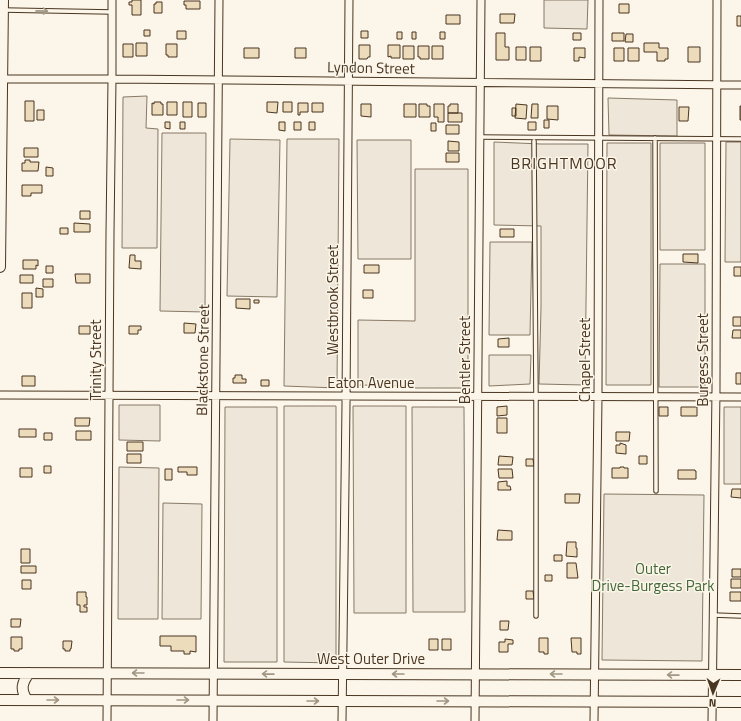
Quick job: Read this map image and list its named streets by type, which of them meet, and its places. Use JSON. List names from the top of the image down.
{
  "streets": {
    "main road": ["West Outer Drive"],
    "street": [
      "Lyndon Street",
      "Westbrook Street",
      "Trinity Street",
      "Blackstone Street",
      "Bentler Street",
      "Chapel Street",
      "Burgess Street",
      "Eaton Avenue"
    ]
  },
  "crossings": [
    ["Lyndon Street", "Westbrook Street"],
    ["Lyndon Street", "Trinity Street"],
    ["Lyndon Street", "Blackstone Street"],
    ["Lyndon Street", "Bentler Street"],
    ["Lyndon Street", "Chapel Street"],
    ["Lyndon Street", "Burgess Street"],
    ["Westbrook Street", "Eaton Avenue"],
    ["Westbrook Street", "West Outer Drive"],
    ["Trinity Street", "Eaton Avenue"],
    ["Trinity Street", "West Outer Drive"],
    ["Blackstone Street", "Eaton Avenue"],
    ["Blackstone Street", "West Outer Drive"],
    ["Bentler Street", "Eaton Avenue"],
    ["Bentler Street", "West Outer Drive"],
    ["Chapel Street", "Eaton Avenue"],
    ["Chapel Street", "West Outer Drive"],
    ["Burgess Street", "Eaton Avenue"],
    ["Burgess Street", "West Outer Drive"]
  ],
  "districts": ["BRIGHTMOOR"],
  "parks": ["Outer Drive-Burgess Park"],
  "north": "bottom"
}
